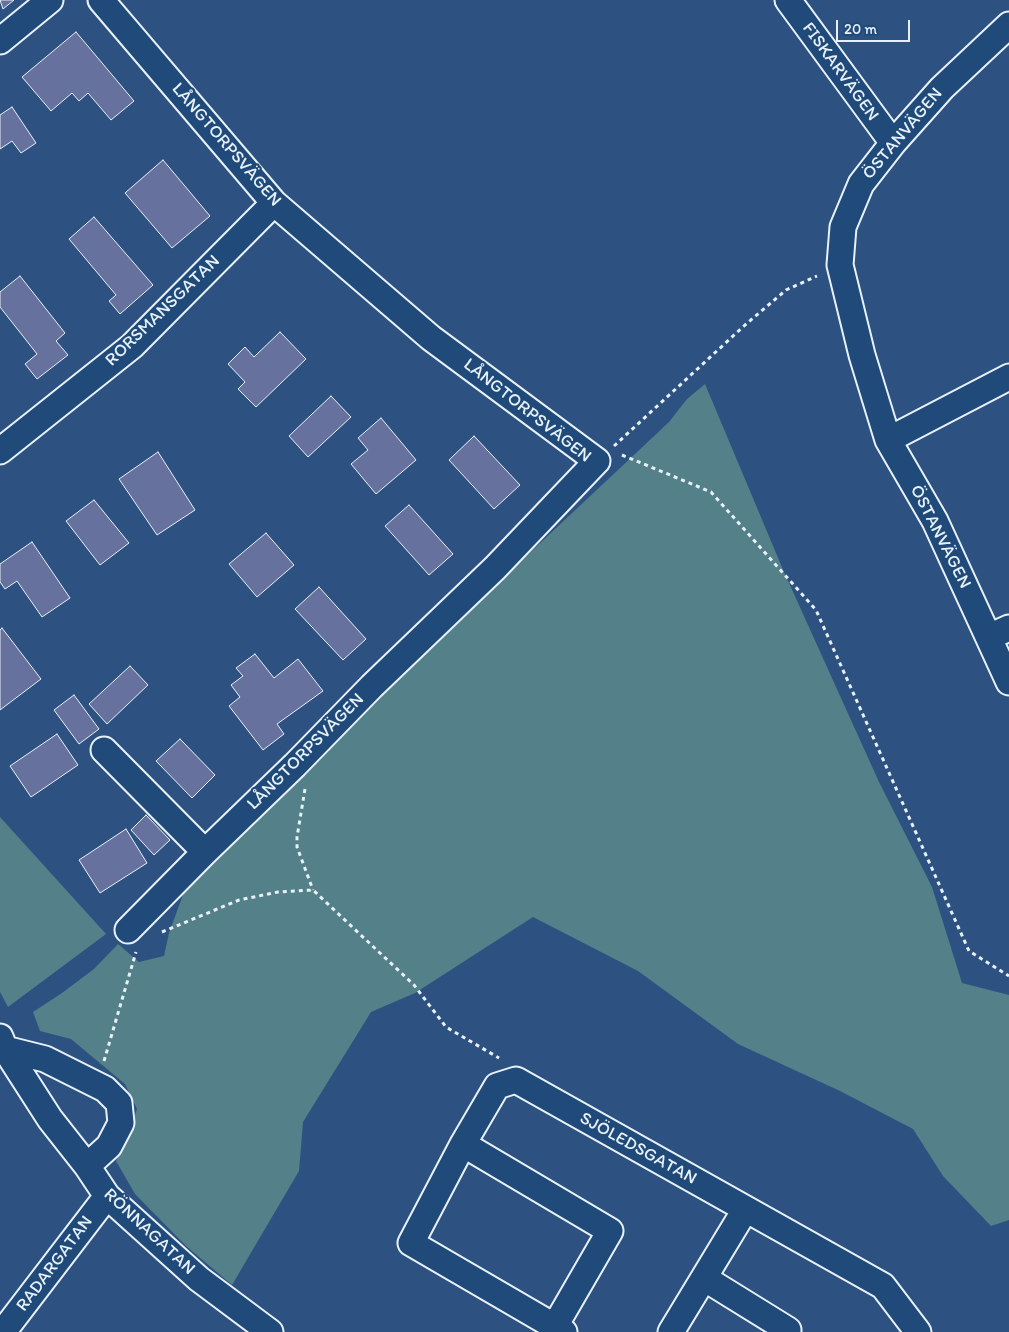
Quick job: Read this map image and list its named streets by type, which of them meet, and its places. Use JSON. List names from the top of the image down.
{
  "streets": {
    "street": [
      "FISKARVÄGEN",
      "ÖSTANVÄGEN",
      "LÅNGTORPSVÄGEN",
      "RORSMANSGATAN",
      "SJÖLEDSGATAN",
      "RÖNNAGATAN",
      "RADARGATAN"
    ]
  },
  "crossings": [
    ["FISKARVÄGEN", "ÖSTANVÄGEN"],
    ["LÅNGTORPSVÄGEN", "RORSMANSGATAN"],
    ["RÖNNAGATAN", "RADARGATAN"]
  ],
  "scale_bar": "20 m"
}
